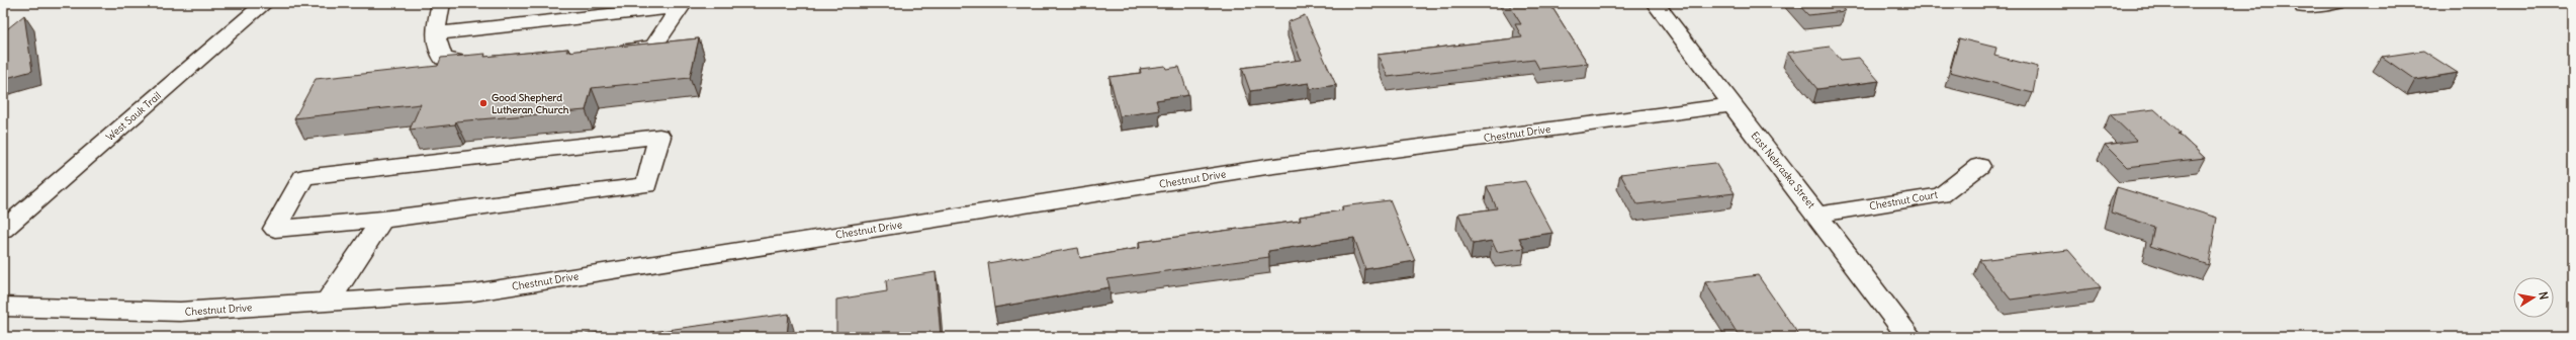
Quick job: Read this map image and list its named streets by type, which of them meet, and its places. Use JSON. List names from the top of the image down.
{
  "streets": {
    "street": [
      "West Sauk Trail",
      "Chestnut Drive",
      "East Nebraska Street",
      "Chestnut Court"
    ]
  },
  "crossings": [
    ["Chestnut Drive", "East Nebraska Street"],
    ["East Nebraska Street", "Chestnut Court"]
  ],
  "places": ["Good Shepherd Lutheran Church"],
  "north": "right"
}
